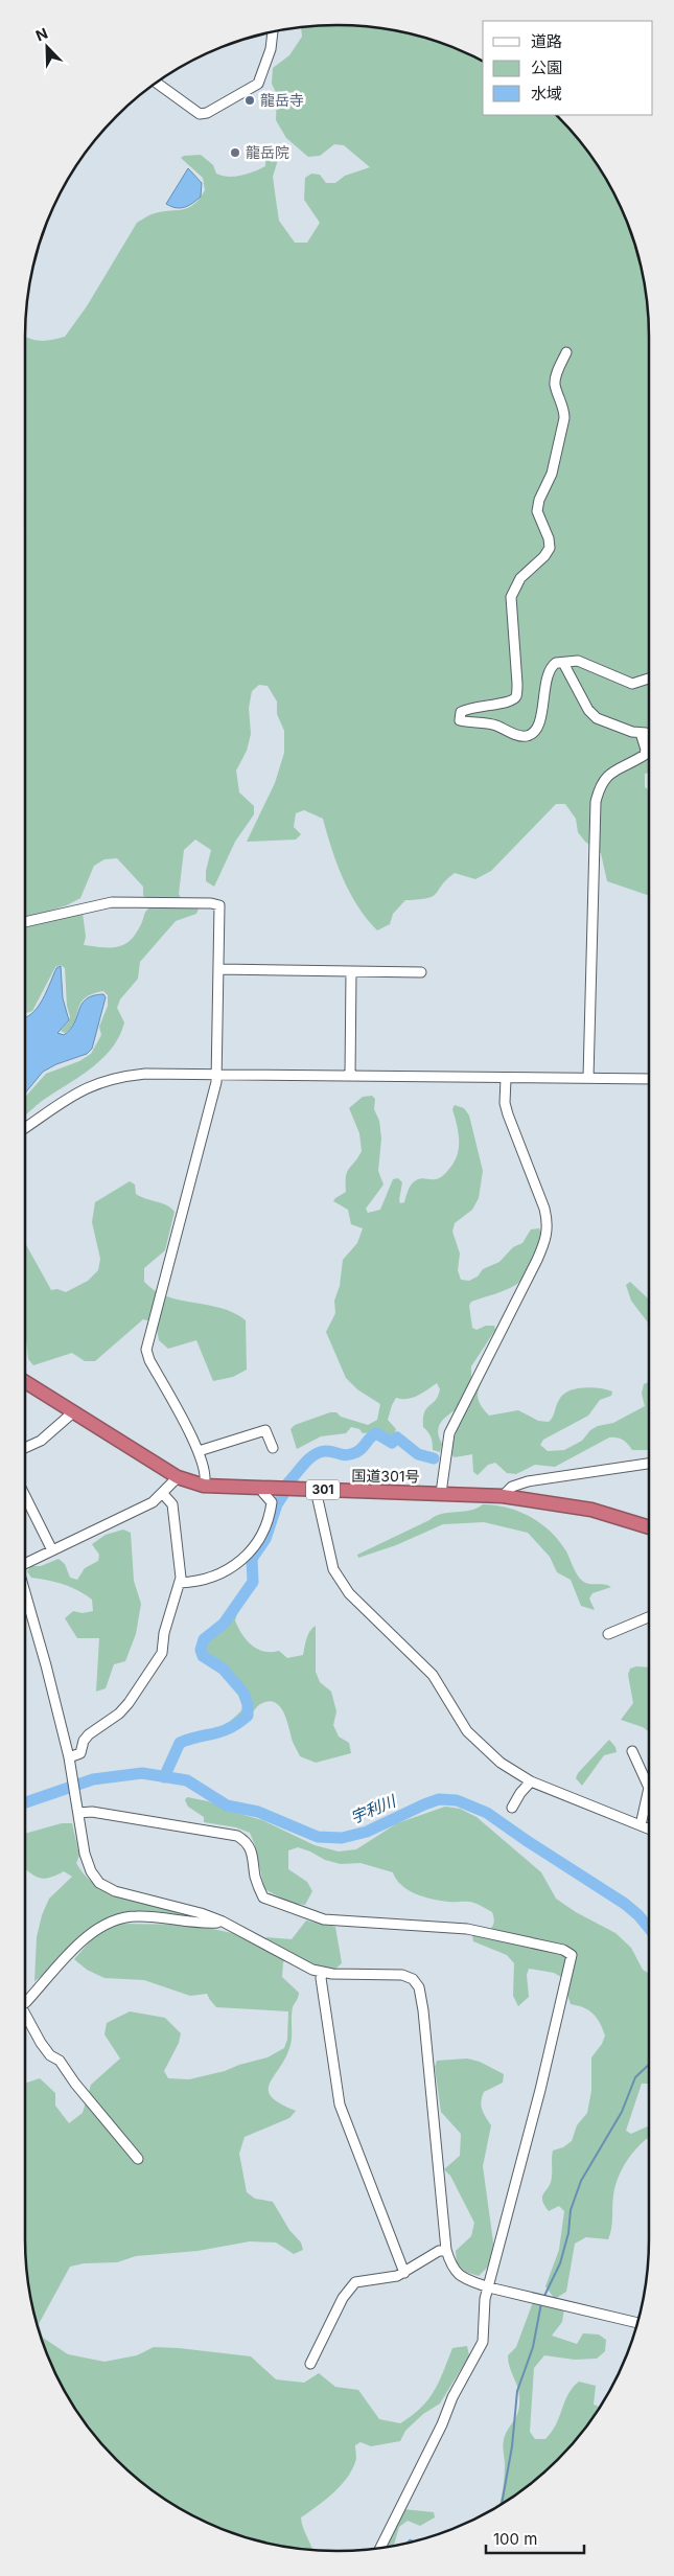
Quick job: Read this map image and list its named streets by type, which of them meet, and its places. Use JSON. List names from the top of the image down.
{
  "streets": {
    "highway": ["国道301号", "301"]
  },
  "water": ["宇利川"],
  "places": ["龍岳寺", "龍岳院"],
  "legend": ["道路", "公園", "水域"],
  "scale_bar": "100 m",
  "north": "top left"
}
